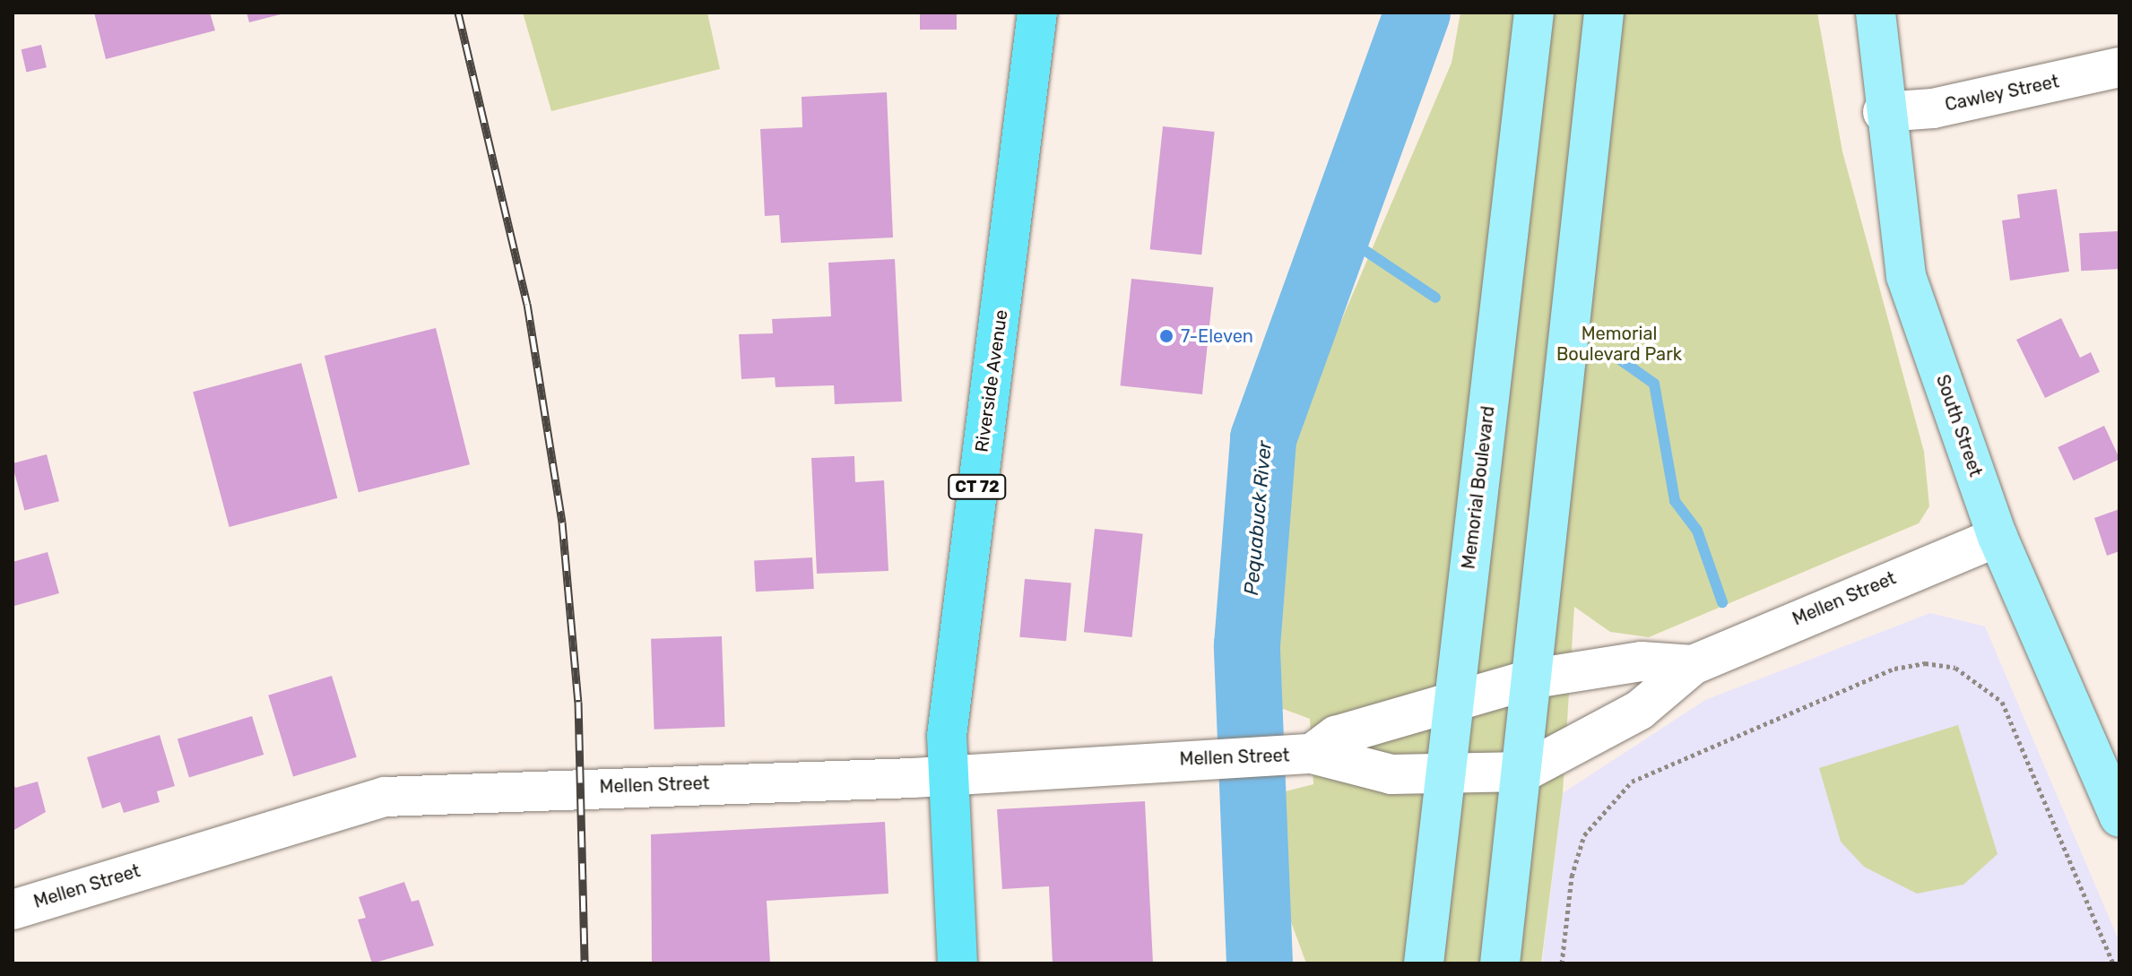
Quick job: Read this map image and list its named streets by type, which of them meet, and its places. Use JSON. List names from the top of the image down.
{
  "streets": {
    "highway": ["Riverside Avenue", "CT 72"],
    "main road": ["South Street", "Memorial Boulevard"],
    "street": ["Cawley Street", "Mellen Street"]
  },
  "crossings": [
    ["Cawley Street", "South Street"],
    ["Riverside Avenue", "Mellen Street"],
    ["South Street", "Mellen Street"],
    ["Memorial Boulevard", "Mellen Street"]
  ],
  "water": ["Pequabuck River"],
  "parks": ["Memorial Boulevard Park"],
  "places": ["7-Eleven"]
}
